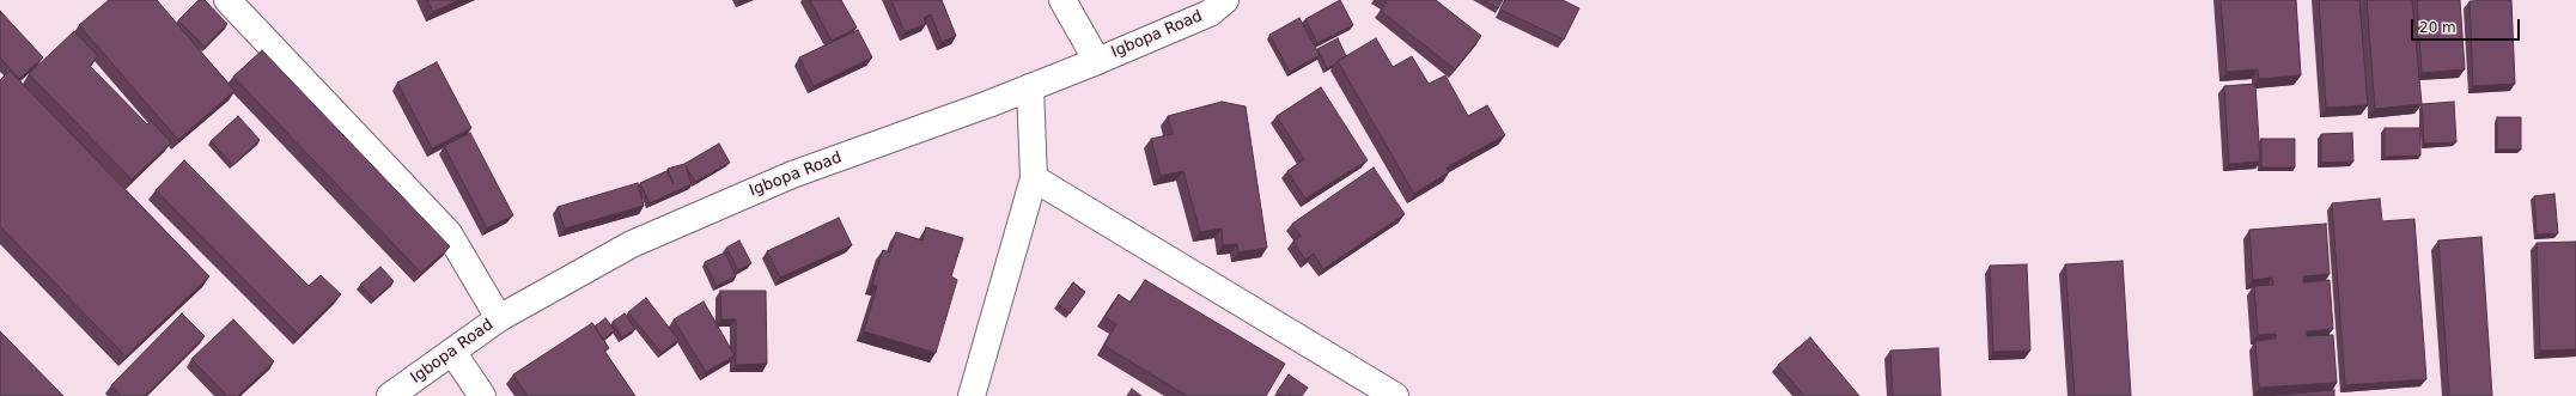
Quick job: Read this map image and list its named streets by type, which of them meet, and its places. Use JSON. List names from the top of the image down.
{
  "streets": {
    "street": ["Igbopa Road"]
  },
  "scale_bar": "20 m"
}
